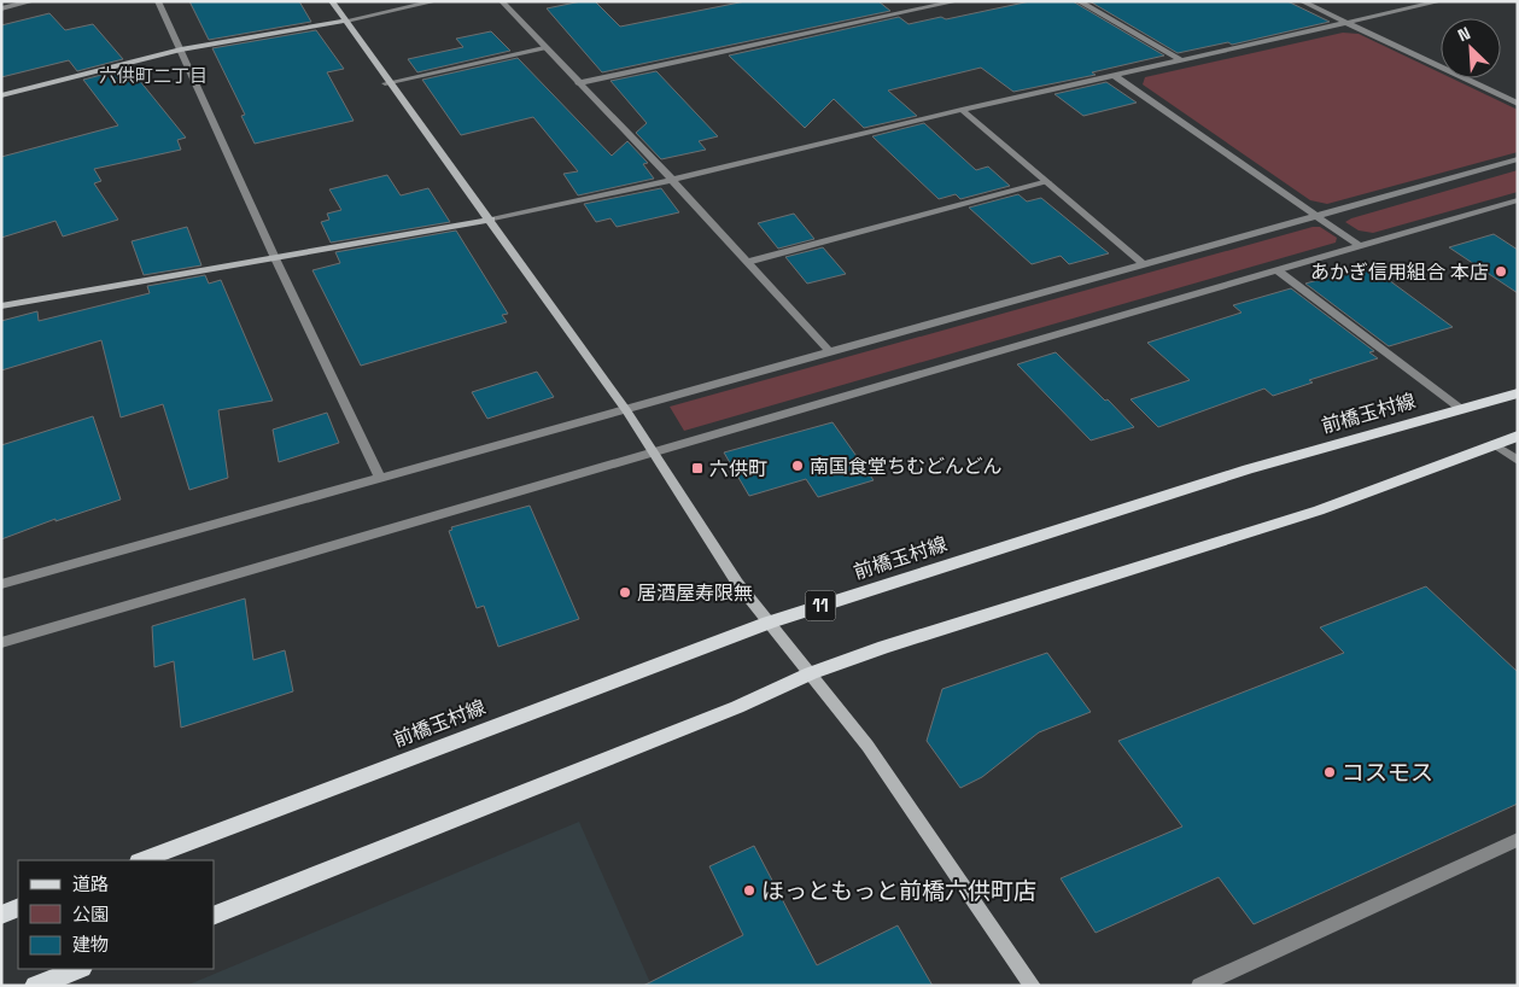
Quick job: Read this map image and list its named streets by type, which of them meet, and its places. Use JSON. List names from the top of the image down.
{
  "streets": {
    "main road": ["前橋玉村線", "11"]
  },
  "districts": ["六供町二丁目"],
  "places": {
    "other": [
      "あかぎ信用組合 本店",
      "南国食堂ちむどんどん",
      "居酒屋寿限無",
      "コスモス",
      "ほっともっと前橋六供町店"
    ],
    "transit": ["六供町"]
  },
  "legend": ["道路", "公園", "建物"],
  "north": "top left"
}
